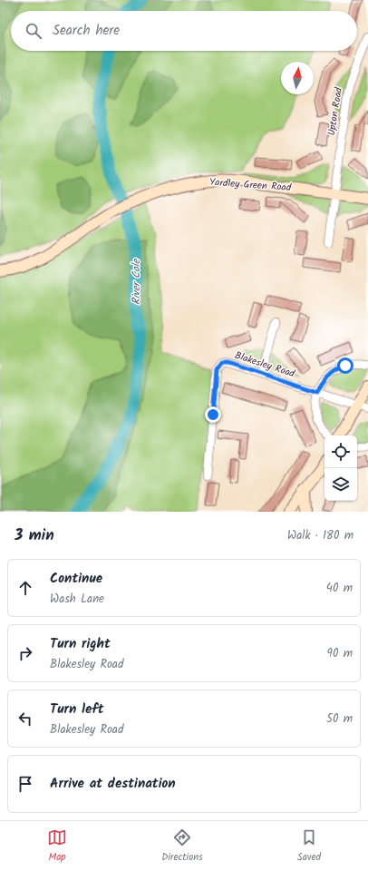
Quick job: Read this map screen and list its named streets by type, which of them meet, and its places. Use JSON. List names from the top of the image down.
{
  "streets": {
    "street": ["Upton Road", "Yardley Green Road", "Blakesley Road"]
  },
  "crossings": [
    ["Upton Road", "Yardley Green Road"]
  ],
  "water": ["River Cole"],
  "north": "top",
  "page": {
    "search": "Search here",
    "heading": ["3 min", "Walk · 180 m"],
    "list": [
      ["Continue", "Wash Lane", "40 m"],
      ["Turn right", "Blakesley Road", "90 m"],
      ["Turn left", "Blakesley Road", "50 m"],
      "Arrive at destination"
    ],
    "nav": ["Map", "Directions", "Saved"]
  }
}
